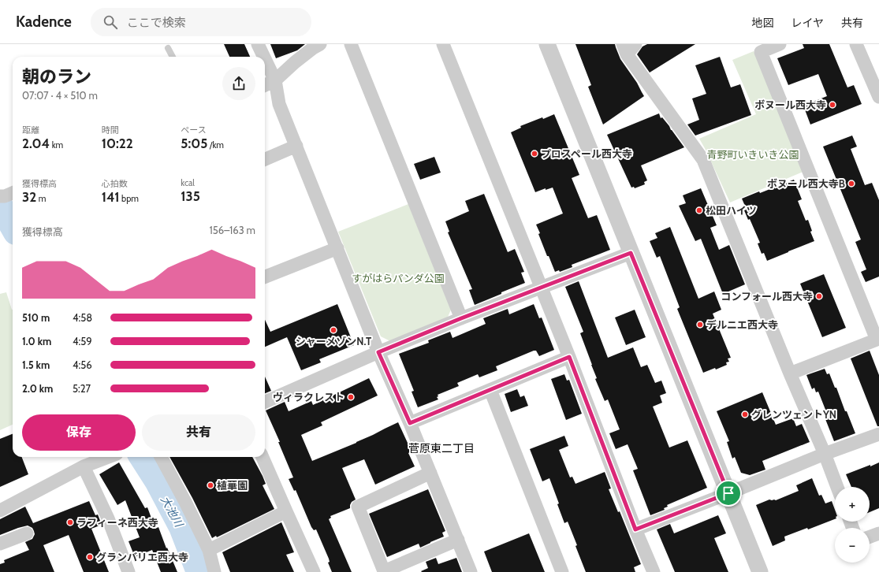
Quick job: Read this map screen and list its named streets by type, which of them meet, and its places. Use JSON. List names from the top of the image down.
{
  "districts": ["菅原東二丁目"],
  "water": ["大池川"],
  "parks": ["青野町いきいき公園", "すがはらパンダ公園"],
  "places": [
    "ボヌール西大寺",
    "プロスペール西大寺",
    "ボヌール西大寺B",
    "松田ハイツ",
    "コンフォール西大寺",
    "デルニエ西大寺",
    "シャーメゾンN.T",
    "ヴィラクレスト",
    "グレンツェントYN",
    "植華園",
    "ラフィーネ西大寺",
    "グランバリエ西大寺"
  ],
  "page": {
    "header": "Kadence",
    "search": "ここで検索",
    "nav": ["地図", "レイヤ", "共有"],
    "heading": ["朝のラン", "07:07 · 4 × 510 m"],
    "stats": [
      ["距離", "2.04 km"],
      ["時間", "10:22"],
      ["ペース", "5:05 /km"],
      ["獲得標高", "32 m"],
      ["心拍数", "141 bpm"],
      ["kcal", "135"]
    ],
    "chart": ["獲得標高", "156–163 m"],
    "list": [
      {
        "name": "510 m",
        "note": "4:58"
      },
      {
        "name": "1.0 km",
        "note": "4:59"
      },
      {
        "name": "1.5 km",
        "note": "4:56"
      },
      {
        "name": "2.0 km",
        "note": "5:27"
      }
    ],
    "buttons": ["保存", "共有"],
    "map_buttons": ["+", "−"]
  }
}
